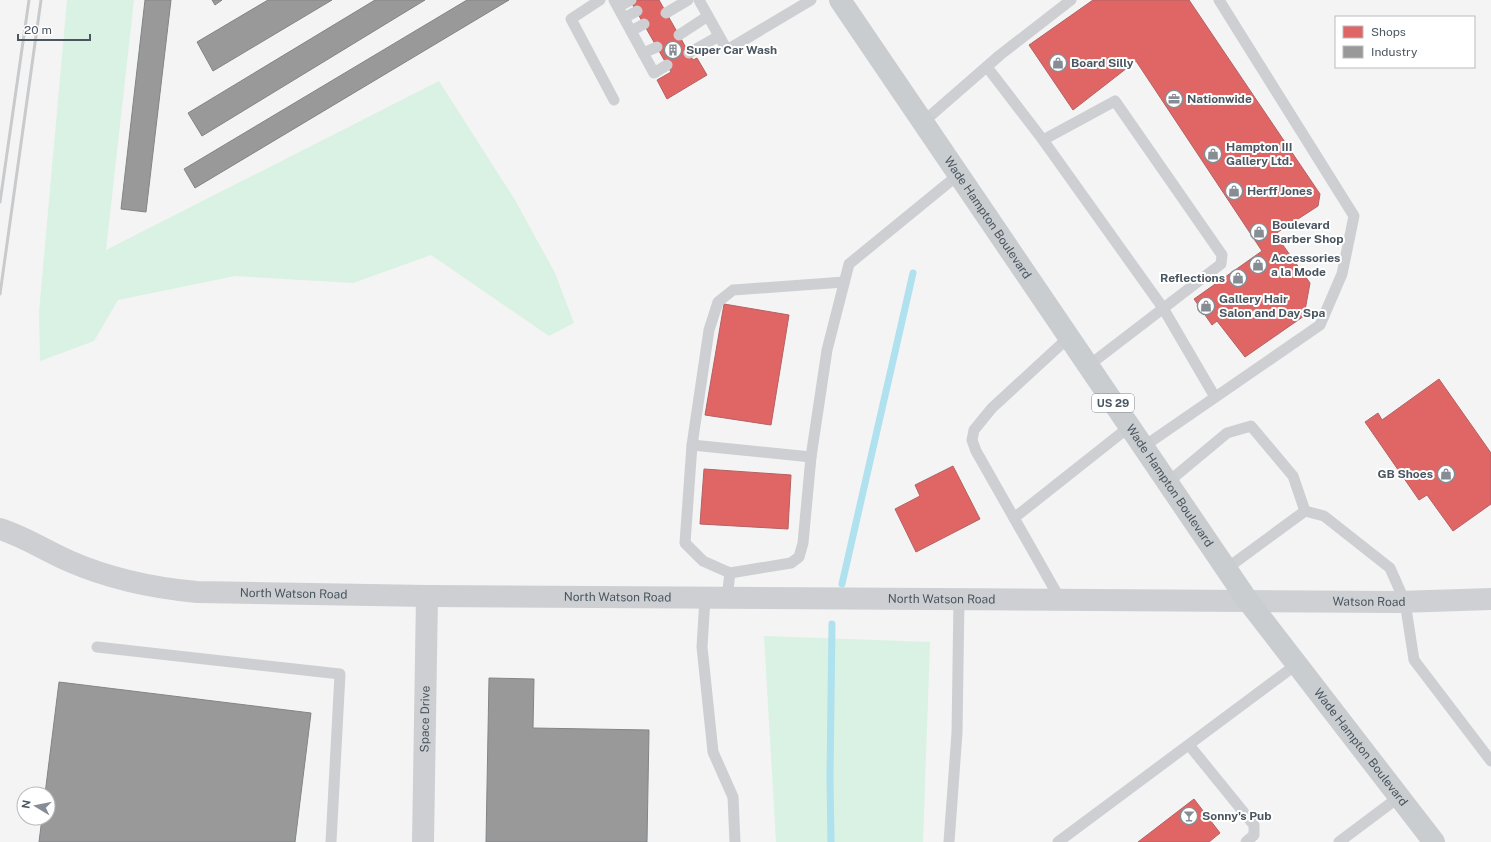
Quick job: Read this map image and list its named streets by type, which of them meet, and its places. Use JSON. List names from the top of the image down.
{
  "streets": {
    "main road": ["Wade Hampton Boulevard", "US 29"],
    "street": ["North Watson Road", "Watson Road", "Space Drive"]
  },
  "crossings": [
    ["Wade Hampton Boulevard", "North Watson Road"],
    ["Wade Hampton Boulevard", "Watson Road"],
    ["North Watson Road", "Watson Road"],
    ["North Watson Road", "Space Drive"]
  ],
  "places": {
    "building": ["Super Car Wash"],
    "shop": [
      "Board Silly",
      "Hampton III Gallery Ltd.",
      "Herff Jones",
      "Boulevard Barber Shop",
      "Accessories a la Mode",
      "Reflections",
      "Gallery Hair Salon and Day Spa",
      "GB Shoes"
    ],
    "office": ["Nationwide"],
    "bar": ["Sonny's Pub"]
  },
  "legend": ["Shops", "Industry"],
  "scale_bar": "20 m",
  "north": "left"
}
